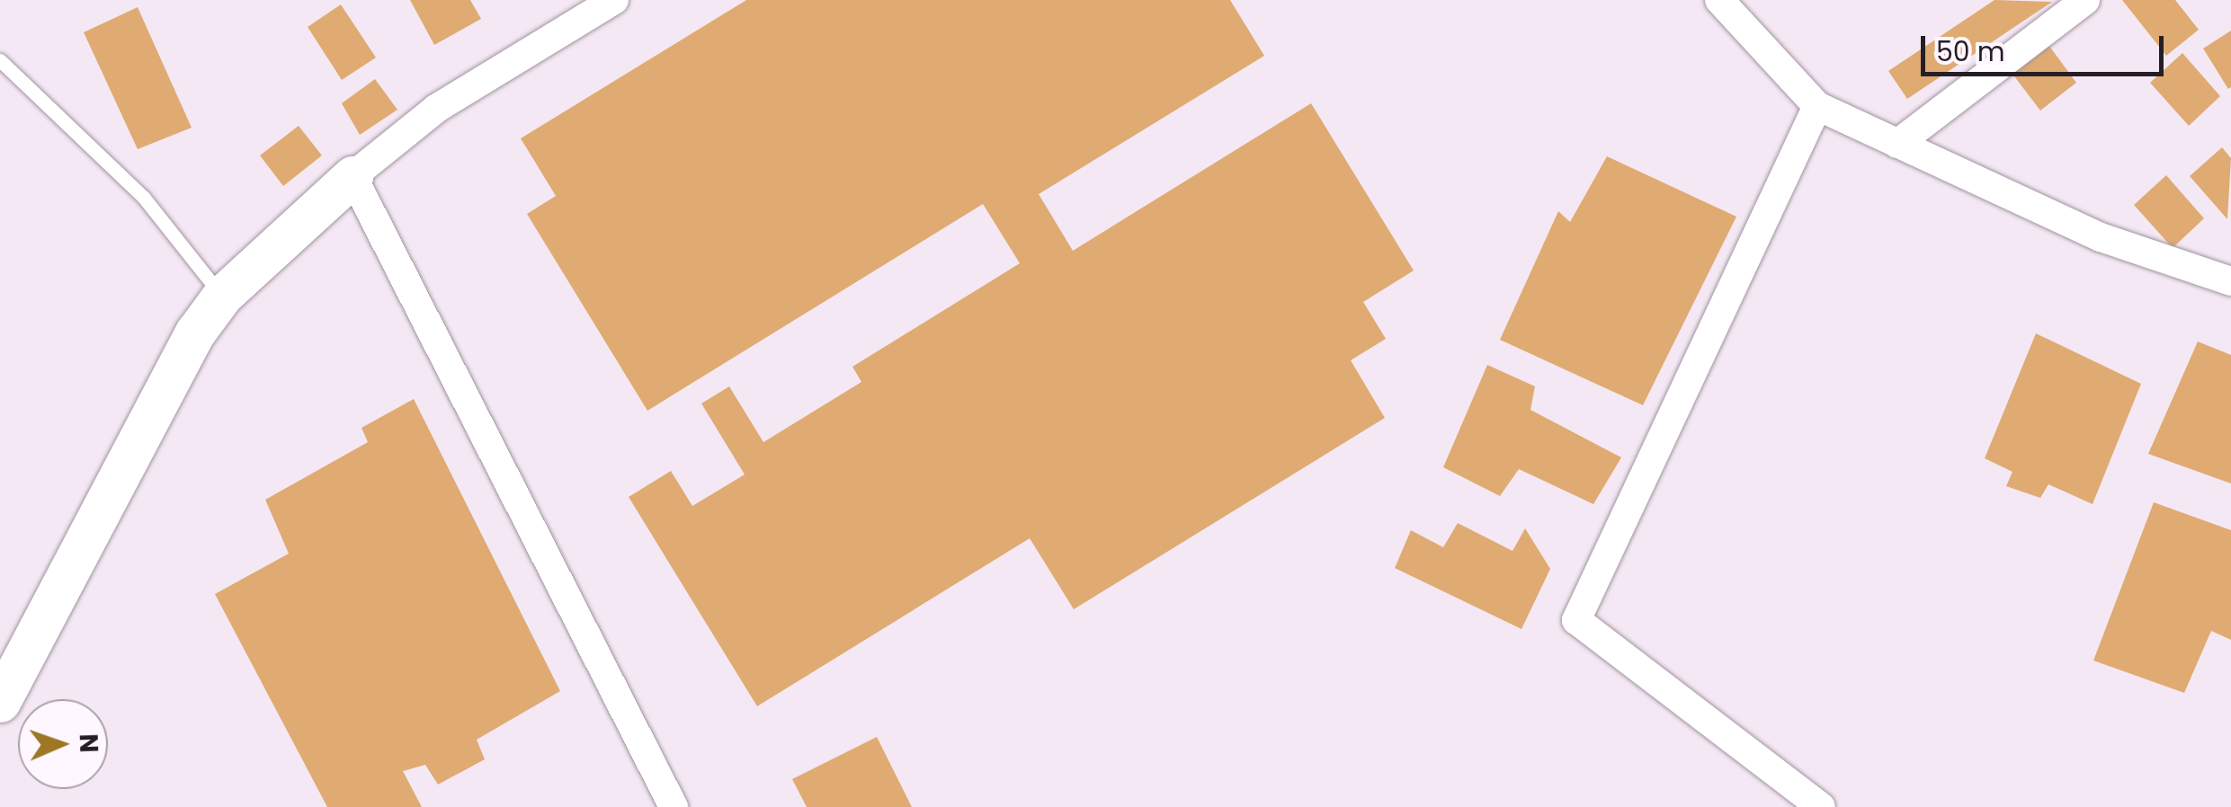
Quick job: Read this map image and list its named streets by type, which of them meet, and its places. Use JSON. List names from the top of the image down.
{
  "scale_bar": "50 m",
  "north": "right"
}
